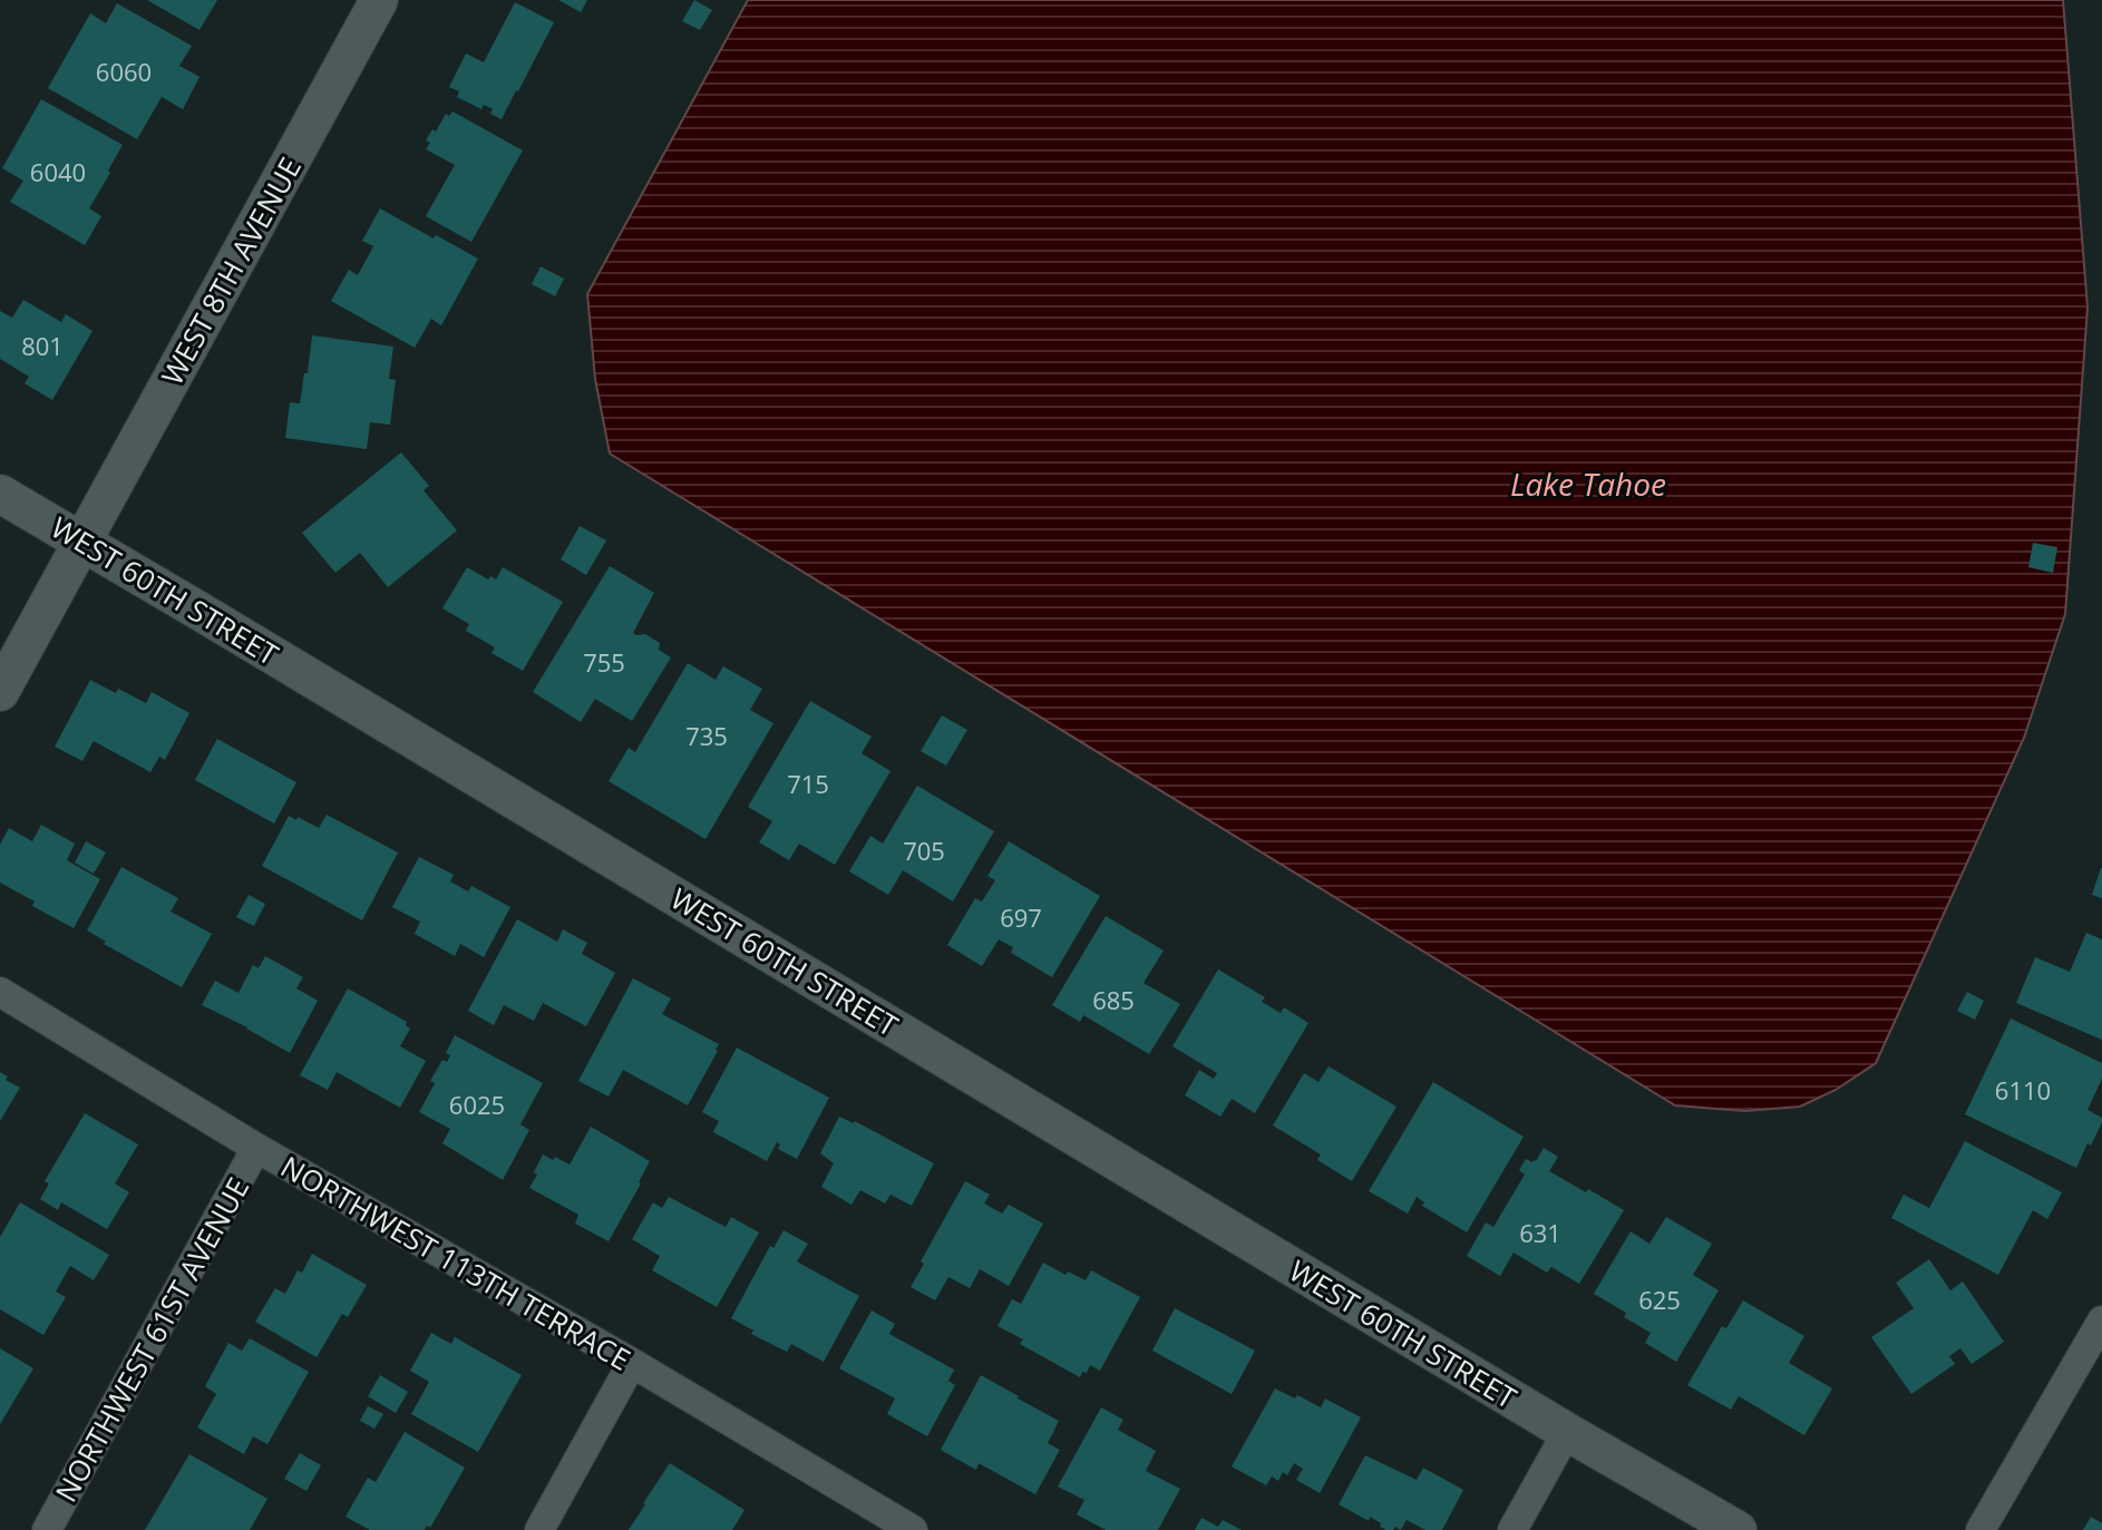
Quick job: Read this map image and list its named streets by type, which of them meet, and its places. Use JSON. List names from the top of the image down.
{
  "streets": {
    "street": [
      "WEST 8TH AVENUE",
      "WEST 60TH STREET",
      "NORTHWEST 113TH TERRACE",
      "NORTHWEST 61ST AVENUE"
    ]
  },
  "crossings": [
    ["WEST 8TH AVENUE", "WEST 60TH STREET"],
    ["NORTHWEST 113TH TERRACE", "NORTHWEST 61ST AVENUE"]
  ],
  "water": ["Lake Tahoe"],
  "house_numbers": [
    "6060",
    "6040",
    "801",
    "755",
    "735",
    "715",
    "705",
    "697",
    "685",
    "6110",
    "6025",
    "631",
    "625"
  ]
}
